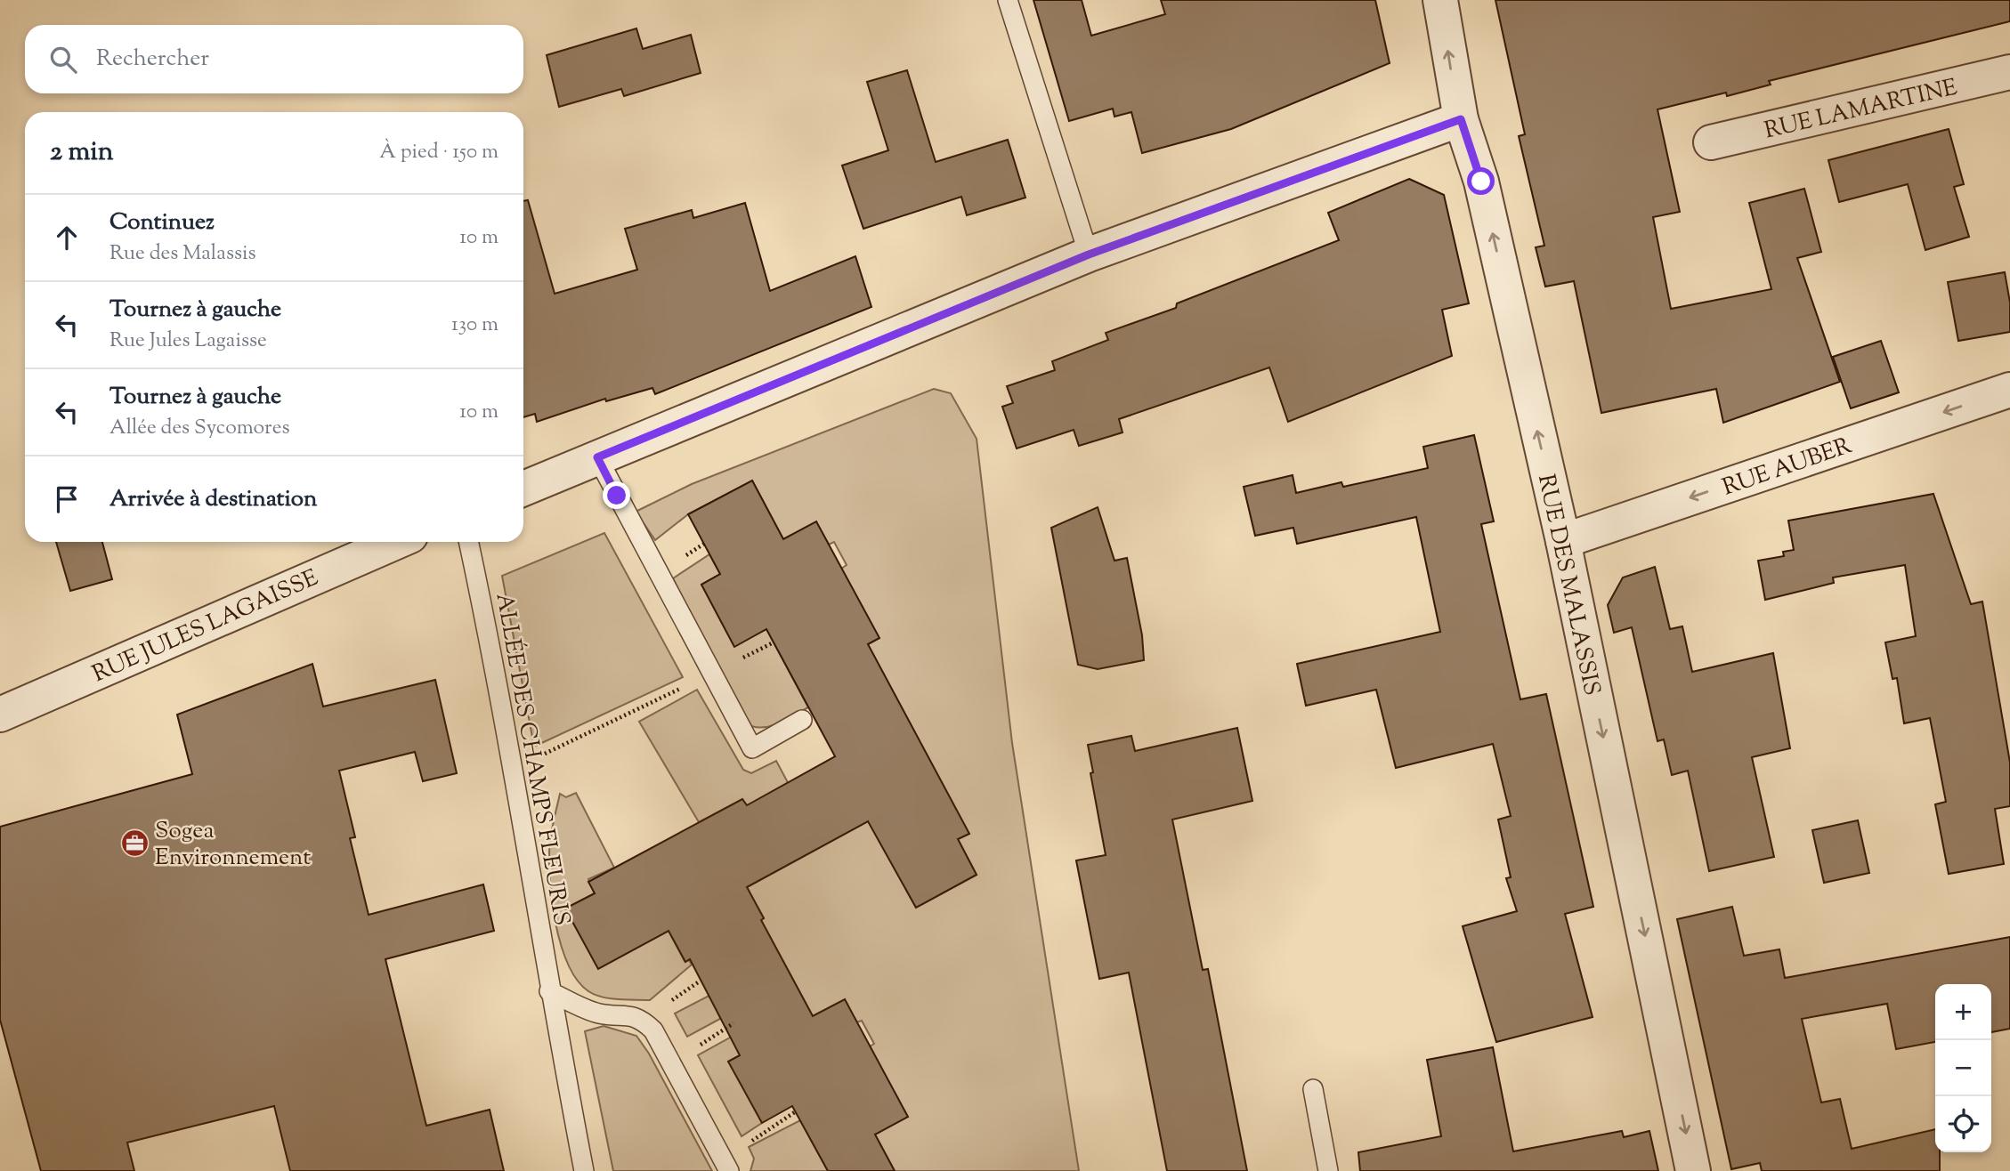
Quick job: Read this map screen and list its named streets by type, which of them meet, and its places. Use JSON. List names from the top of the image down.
{
  "streets": {
    "street": [
      "RUE LAMARTINE",
      "RUE AUBER",
      "RUE DES MALASSIS",
      "RUE JULES LAGAISSE"
    ],
    "lane": ["ALLÉE DES CHAMPS FLEURIS"]
  },
  "crossings": [
    ["RUE AUBER", "RUE DES MALASSIS"]
  ],
  "one_way": ["RUE AUBER"],
  "places": {
    "office": ["Sogea Environnement"]
  },
  "page": {
    "search": "Rechercher",
    "heading": ["2 min", "À pied · 150 m"],
    "list": [
      ["Continuez", "Rue des Malassis", "10 m"],
      ["Tournez à gauche", "Rue Jules Lagaisse", "130 m"],
      ["Tournez à gauche", "Allée des Sycomores", "10 m"],
      "Arrivée à destination"
    ],
    "map_buttons": ["+", "−"]
  }
}
